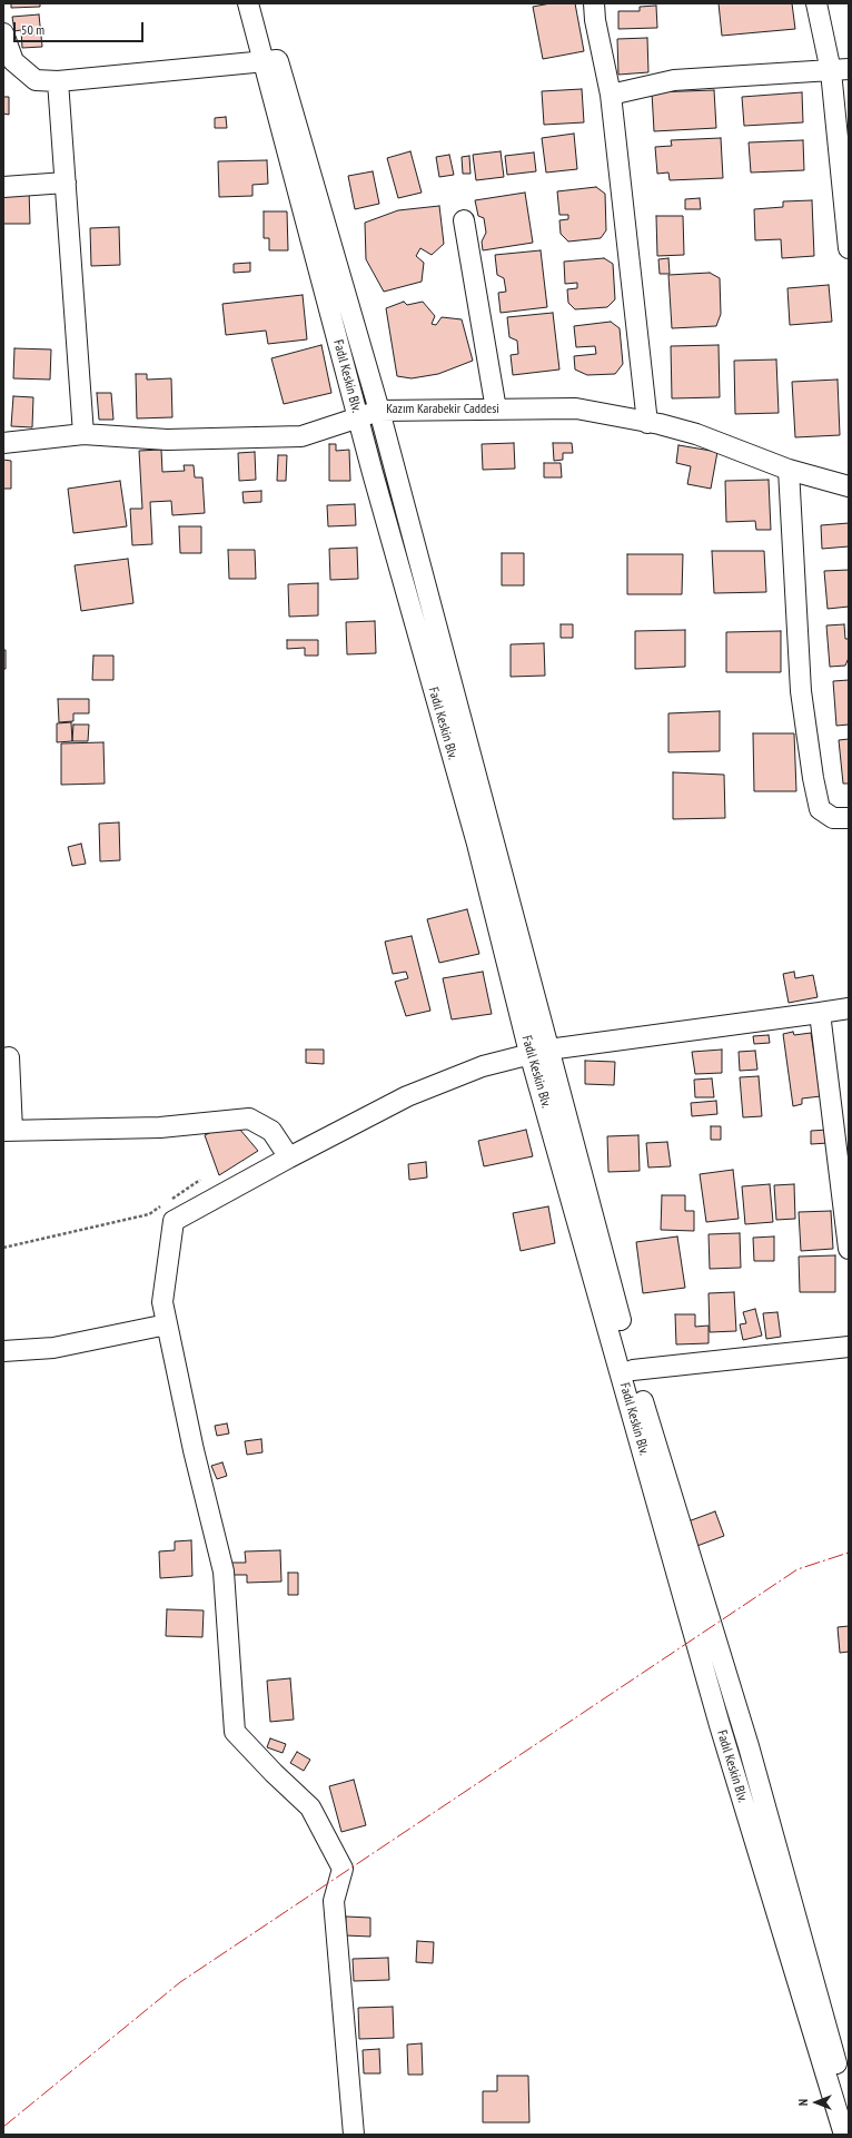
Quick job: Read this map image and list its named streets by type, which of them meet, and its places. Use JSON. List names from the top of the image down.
{
  "streets": {
    "street": ["Fadıl Keskin Blv.", "Kazım Karabekir Caddesi"]
  },
  "crossings": [
    ["Fadıl Keskin Blv.", "Kazım Karabekir Caddesi"]
  ],
  "scale_bar": "50 m",
  "north": "left"
}
